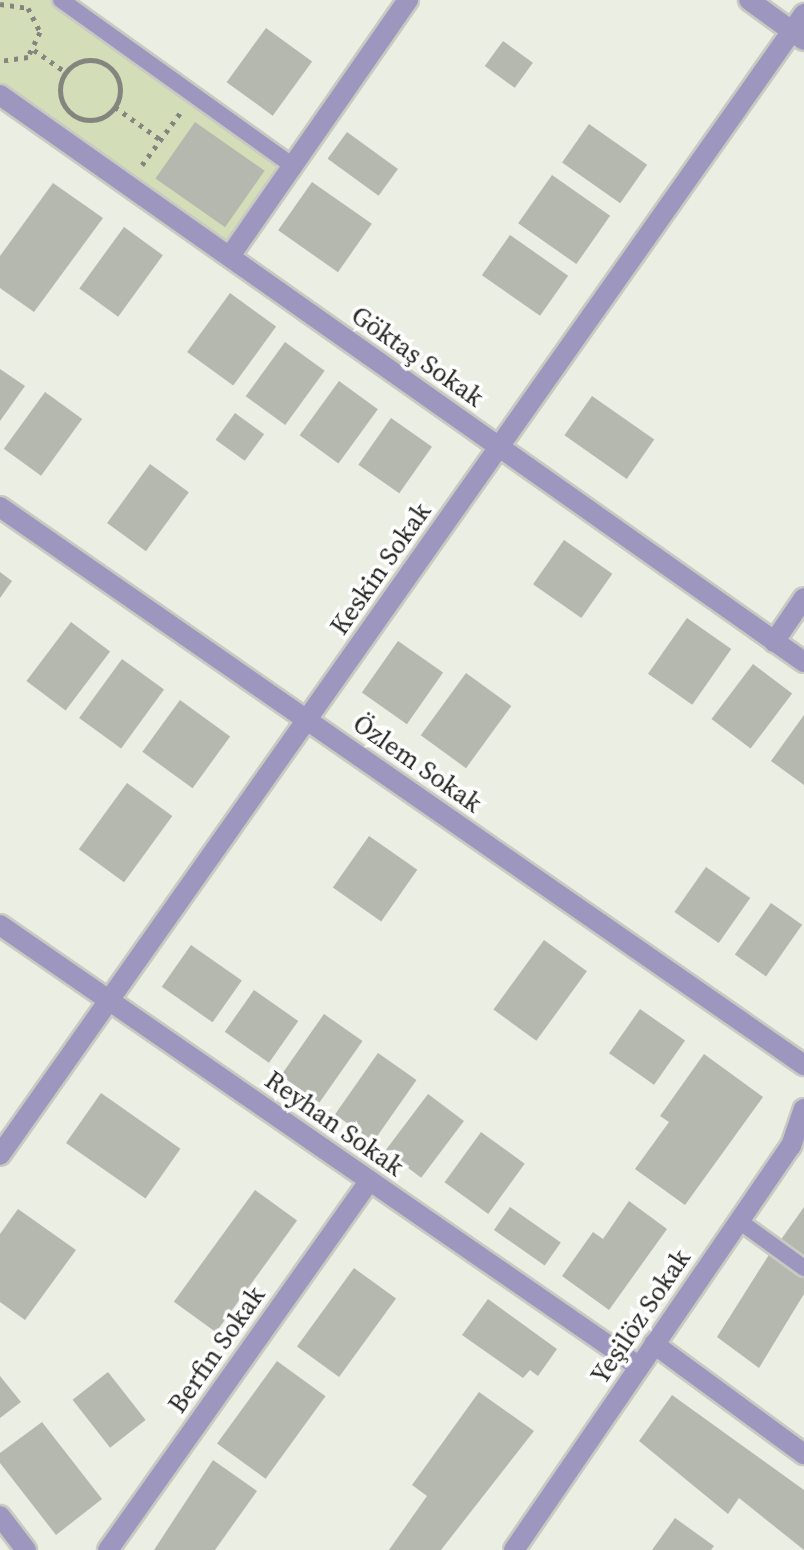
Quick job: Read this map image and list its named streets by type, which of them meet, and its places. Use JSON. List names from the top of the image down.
{
  "streets": {
    "street": [
      "Göktaş Sokak",
      "Keskin Sokak",
      "Özlem Sokak",
      "Reyhan Sokak",
      "Yeşilöz Sokak",
      "Berfin Sokak"
    ]
  },
  "crossings": [
    ["Göktaş Sokak", "Keskin Sokak"],
    ["Keskin Sokak", "Özlem Sokak"],
    ["Keskin Sokak", "Reyhan Sokak"],
    ["Reyhan Sokak", "Yeşilöz Sokak"],
    ["Reyhan Sokak", "Berfin Sokak"]
  ]
}
